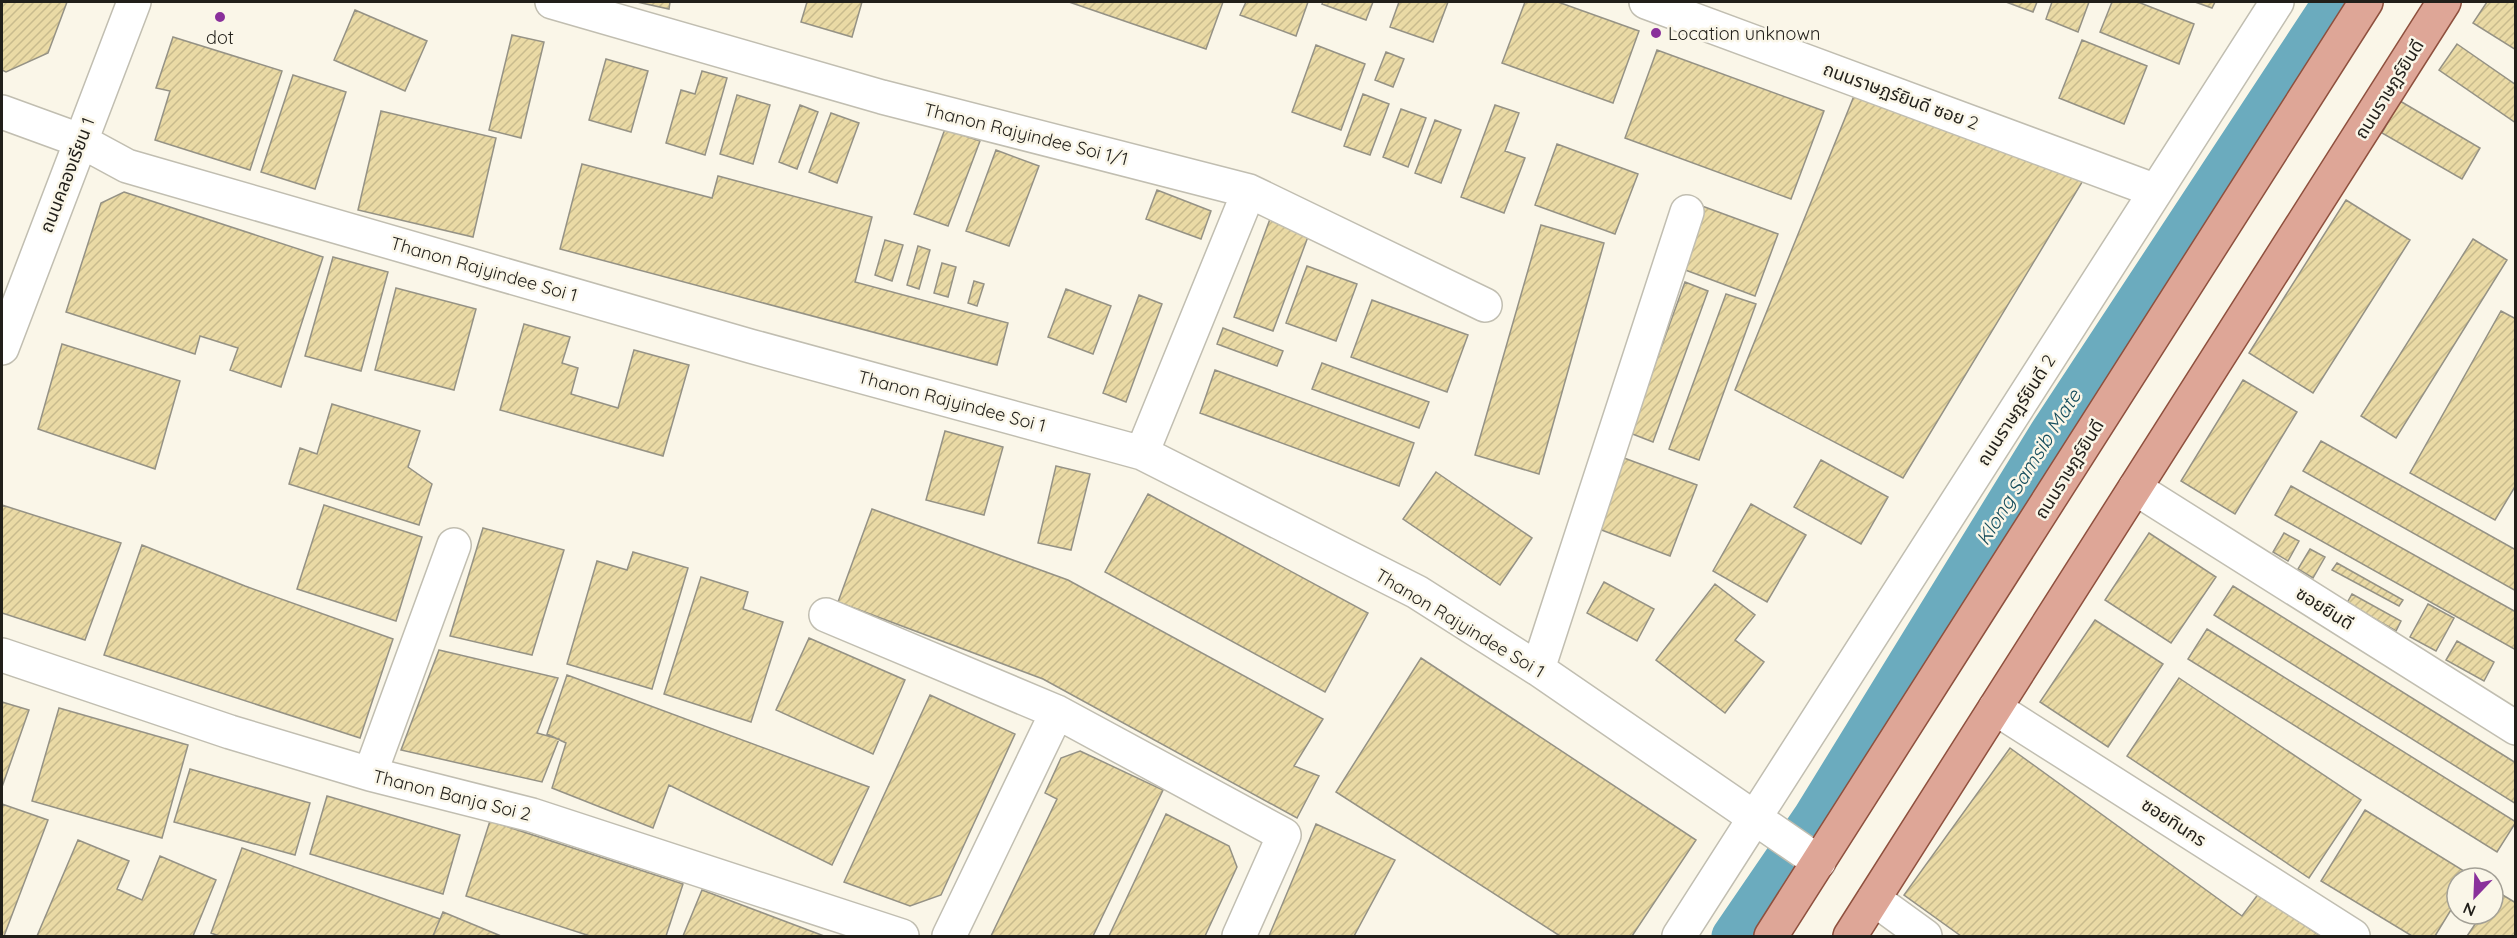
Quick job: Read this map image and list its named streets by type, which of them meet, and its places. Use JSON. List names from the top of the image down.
{
  "streets": {
    "main road": ["ถนนราษฎร์ยินดี"],
    "street": [
      "ถนนราษฏร์ยินดี ซอย 2",
      "Thanon Rajyindee Soi 1/1",
      "ถนนคลองเรียน 1",
      "Thanon Rajyindee Soi 1",
      "ถนนราษฎร์ยินดี 2",
      "ซอยยินดี",
      "Thanon Banja Soi 2",
      "ซอยทินกร"
    ]
  },
  "crossings": [
    ["ถนนราษฎร์ยินดี", "Thanon Rajyindee Soi 1"],
    ["ถนนราษฎร์ยินดี", "ซอยยินดี"],
    ["ถนนราษฎร์ยินดี", "ซอยทินกร"],
    ["ถนนราษฏร์ยินดี ซอย 2", "ถนนราษฎร์ยินดี 2"],
    ["ถนนคลองเรียน 1", "Thanon Rajyindee Soi 1"],
    ["Thanon Rajyindee Soi 1", "ถนนราษฎร์ยินดี 2"]
  ],
  "water": ["Klong Samsib Mate"],
  "places": ["dot", "Location unknown"],
  "north": "bottom left"
}
